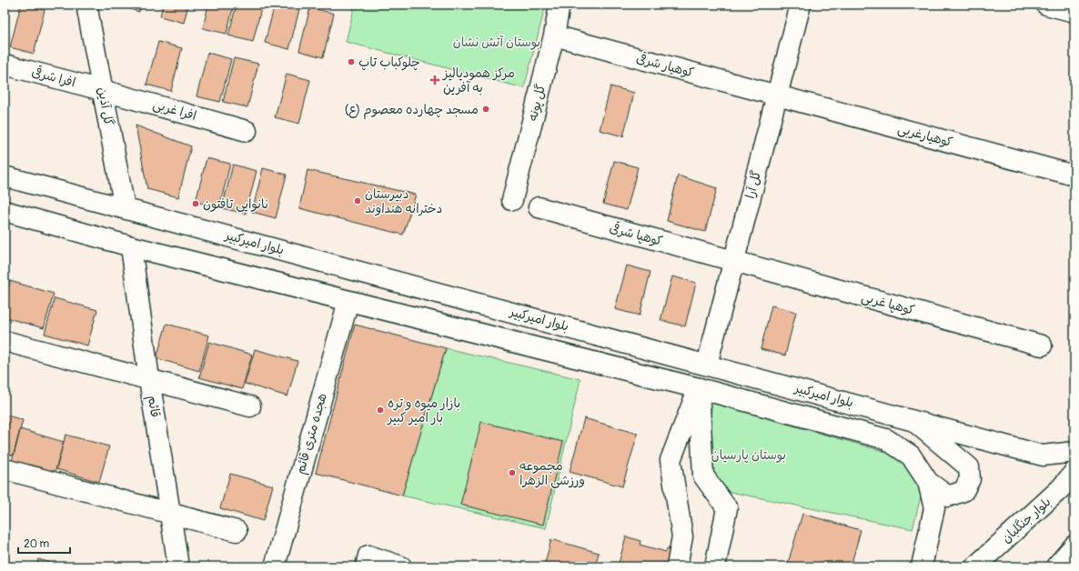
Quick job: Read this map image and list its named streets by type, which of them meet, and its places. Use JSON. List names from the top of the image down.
{
  "streets": {
    "street": [
      "کوهیار شرقی",
      "افرا شرقی",
      "گل پونه",
      "گل آذین",
      "افرا غربی",
      "کوهیارغربی",
      "گل آرا",
      "کوهپا شرقی",
      "بلوار امیرکبیر",
      "کوهپا غربی",
      "قائم",
      "هجده متری قائم",
      "بلوار جنگلبان"
    ]
  },
  "crossings": [
    ["کوهیار شرقی", "گل پونه"],
    ["کوهیار شرقی", "کوهیارغربی"],
    ["کوهیار شرقی", "گل آرا"],
    ["افرا شرقی", "گل آذین"],
    ["افرا شرقی", "افرا غربی"],
    ["گل آذین", "افرا غربی"],
    ["گل آذین", "بلوار امیرکبیر"],
    ["کوهیارغربی", "گل آرا"],
    ["گل آرا", "کوهپا شرقی"],
    ["گل آرا", "بلوار امیرکبیر"],
    ["گل آرا", "کوهپا غربی"],
    ["کوهپا شرقی", "کوهپا غربی"],
    ["بلوار امیرکبیر", "قائم"],
    ["بلوار امیرکبیر", "هجده متری قائم"]
  ],
  "parks": ["بوستان آتش نشان", "بوستان پارسیان"],
  "places": {
    "other": [
      "چلوکباب تاپ",
      "مسجد چهارده معصوم (ع)",
      "دبیرستان دخترانه هنداوند",
      "نانوایی تافتون",
      "بازار میوه و تره بار امیر کبیر",
      "مجموعه ورزشی الزهرا"
    ],
    "health": ["مرکز همودیالیز به آفرین"]
  },
  "scale_bar": "20 m"
}
